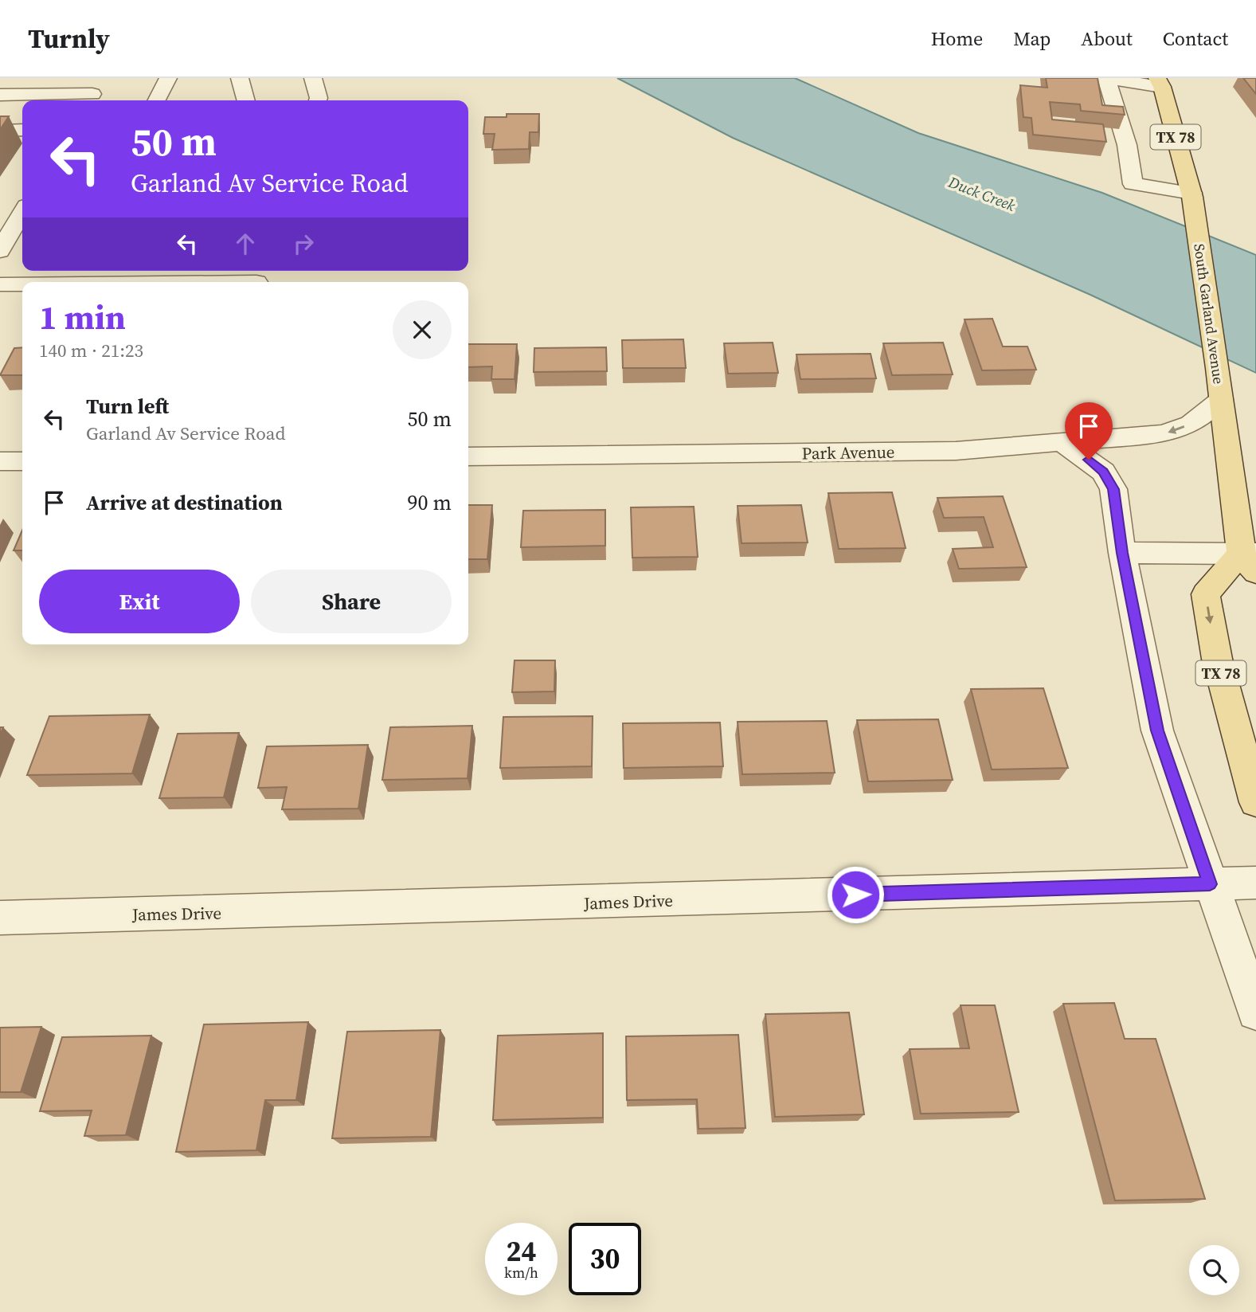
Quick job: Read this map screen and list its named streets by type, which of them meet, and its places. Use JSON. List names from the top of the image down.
{
  "streets": {
    "main road": ["TX 78", "South Garland Avenue"],
    "street": ["Park Avenue", "James Drive"]
  },
  "crossings": [
    ["TX 78", "South Garland Avenue"],
    ["South Garland Avenue", "Park Avenue"]
  ],
  "water": ["Duck Creek"],
  "page": {
    "header": "Turnly",
    "nav": [
      "Home",
      "Map",
      "About",
      "Contact"
    ],
    "turn": ["50 m", "Garland Av Service Road"],
    "heading": ["1 min", "140 m · 21:23"],
    "list": [
      {
        "name": "Turn left",
        "note": "Garland Av Service Road",
        "value": "50 m"
      },
      {
        "name": "Arrive at destination",
        "value": "90 m"
      }
    ],
    "buttons": ["Exit", "Share"],
    "speed": "24 km/h",
    "limit": "30"
  }
}
